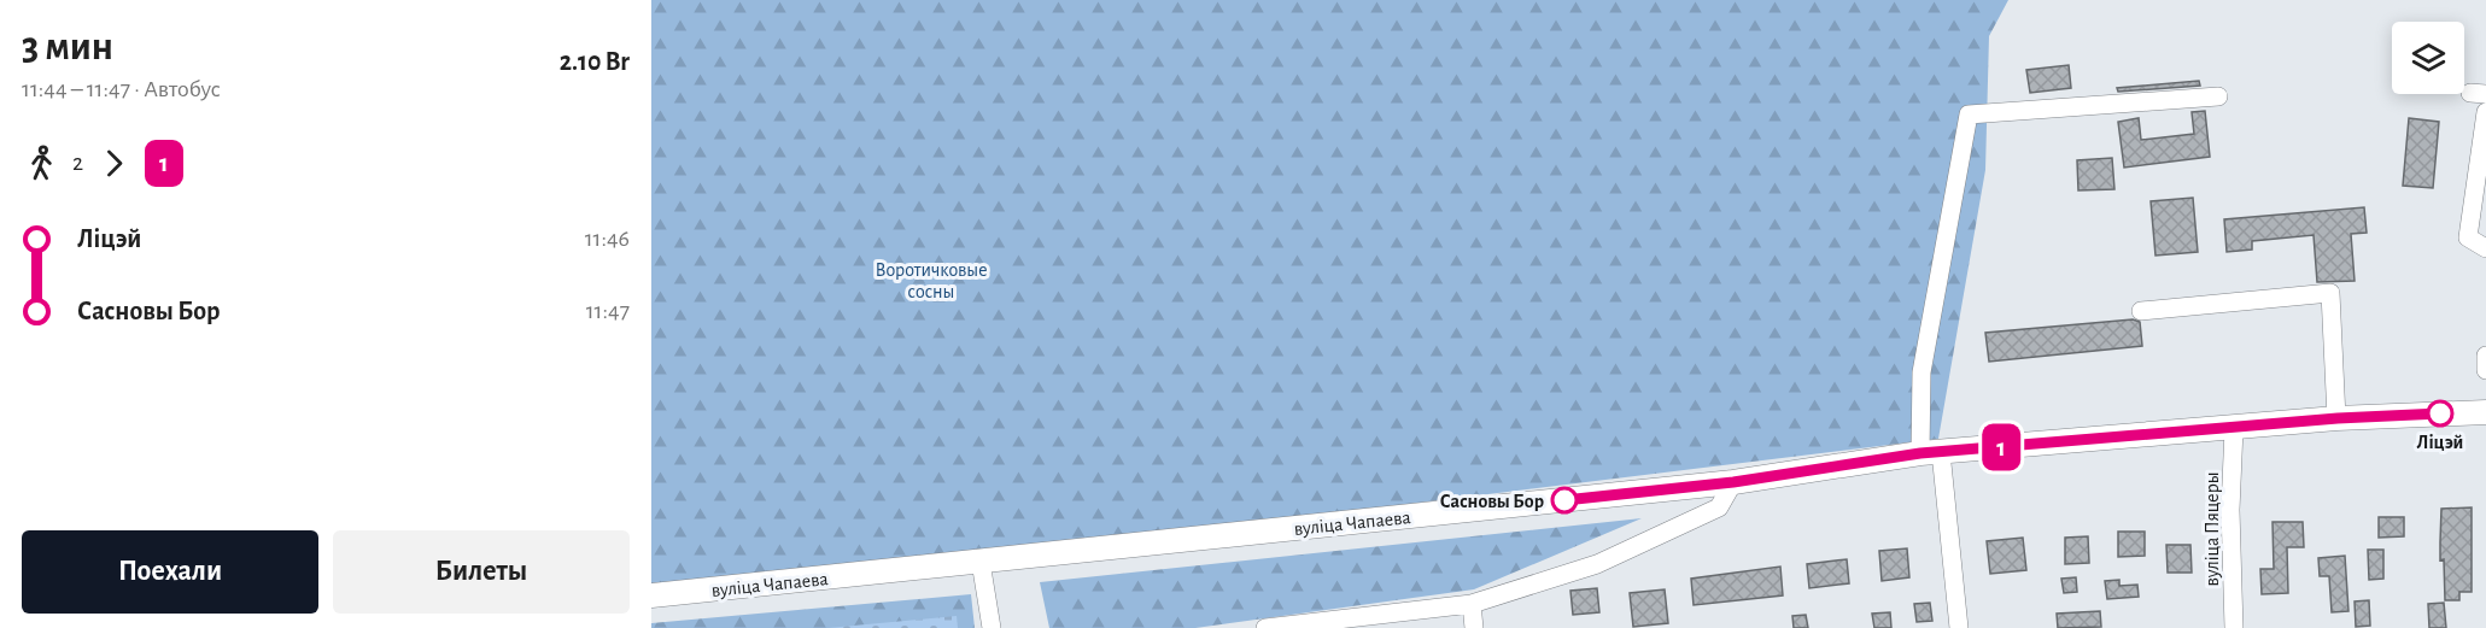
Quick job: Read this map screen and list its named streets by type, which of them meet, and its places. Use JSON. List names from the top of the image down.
{
  "streets": {
    "main road": ["вуліца Чапаева"],
    "street": ["вуліца Пяцеры"]
  },
  "crossings": [
    ["вуліца Чапаева", "вуліца Пяцеры"]
  ],
  "parks": ["Воротичковые сосны"],
  "places": ["Ліцэй", "Сасновы Бор"],
  "lines": ["bus line 1"],
  "page": {
    "heading": ["3 мин", "11:44 – 11:47 · Автобус", "2.10 Br"],
    "on_map": "1",
    "legs": ["2", "1"],
    "list": [
      {
        "name": "Ліцэй",
        "value": "11:46"
      },
      {
        "name": "Сасновы Бор",
        "value": "11:47"
      }
    ],
    "buttons": ["Поехали", "Билеты"]
  }
}
